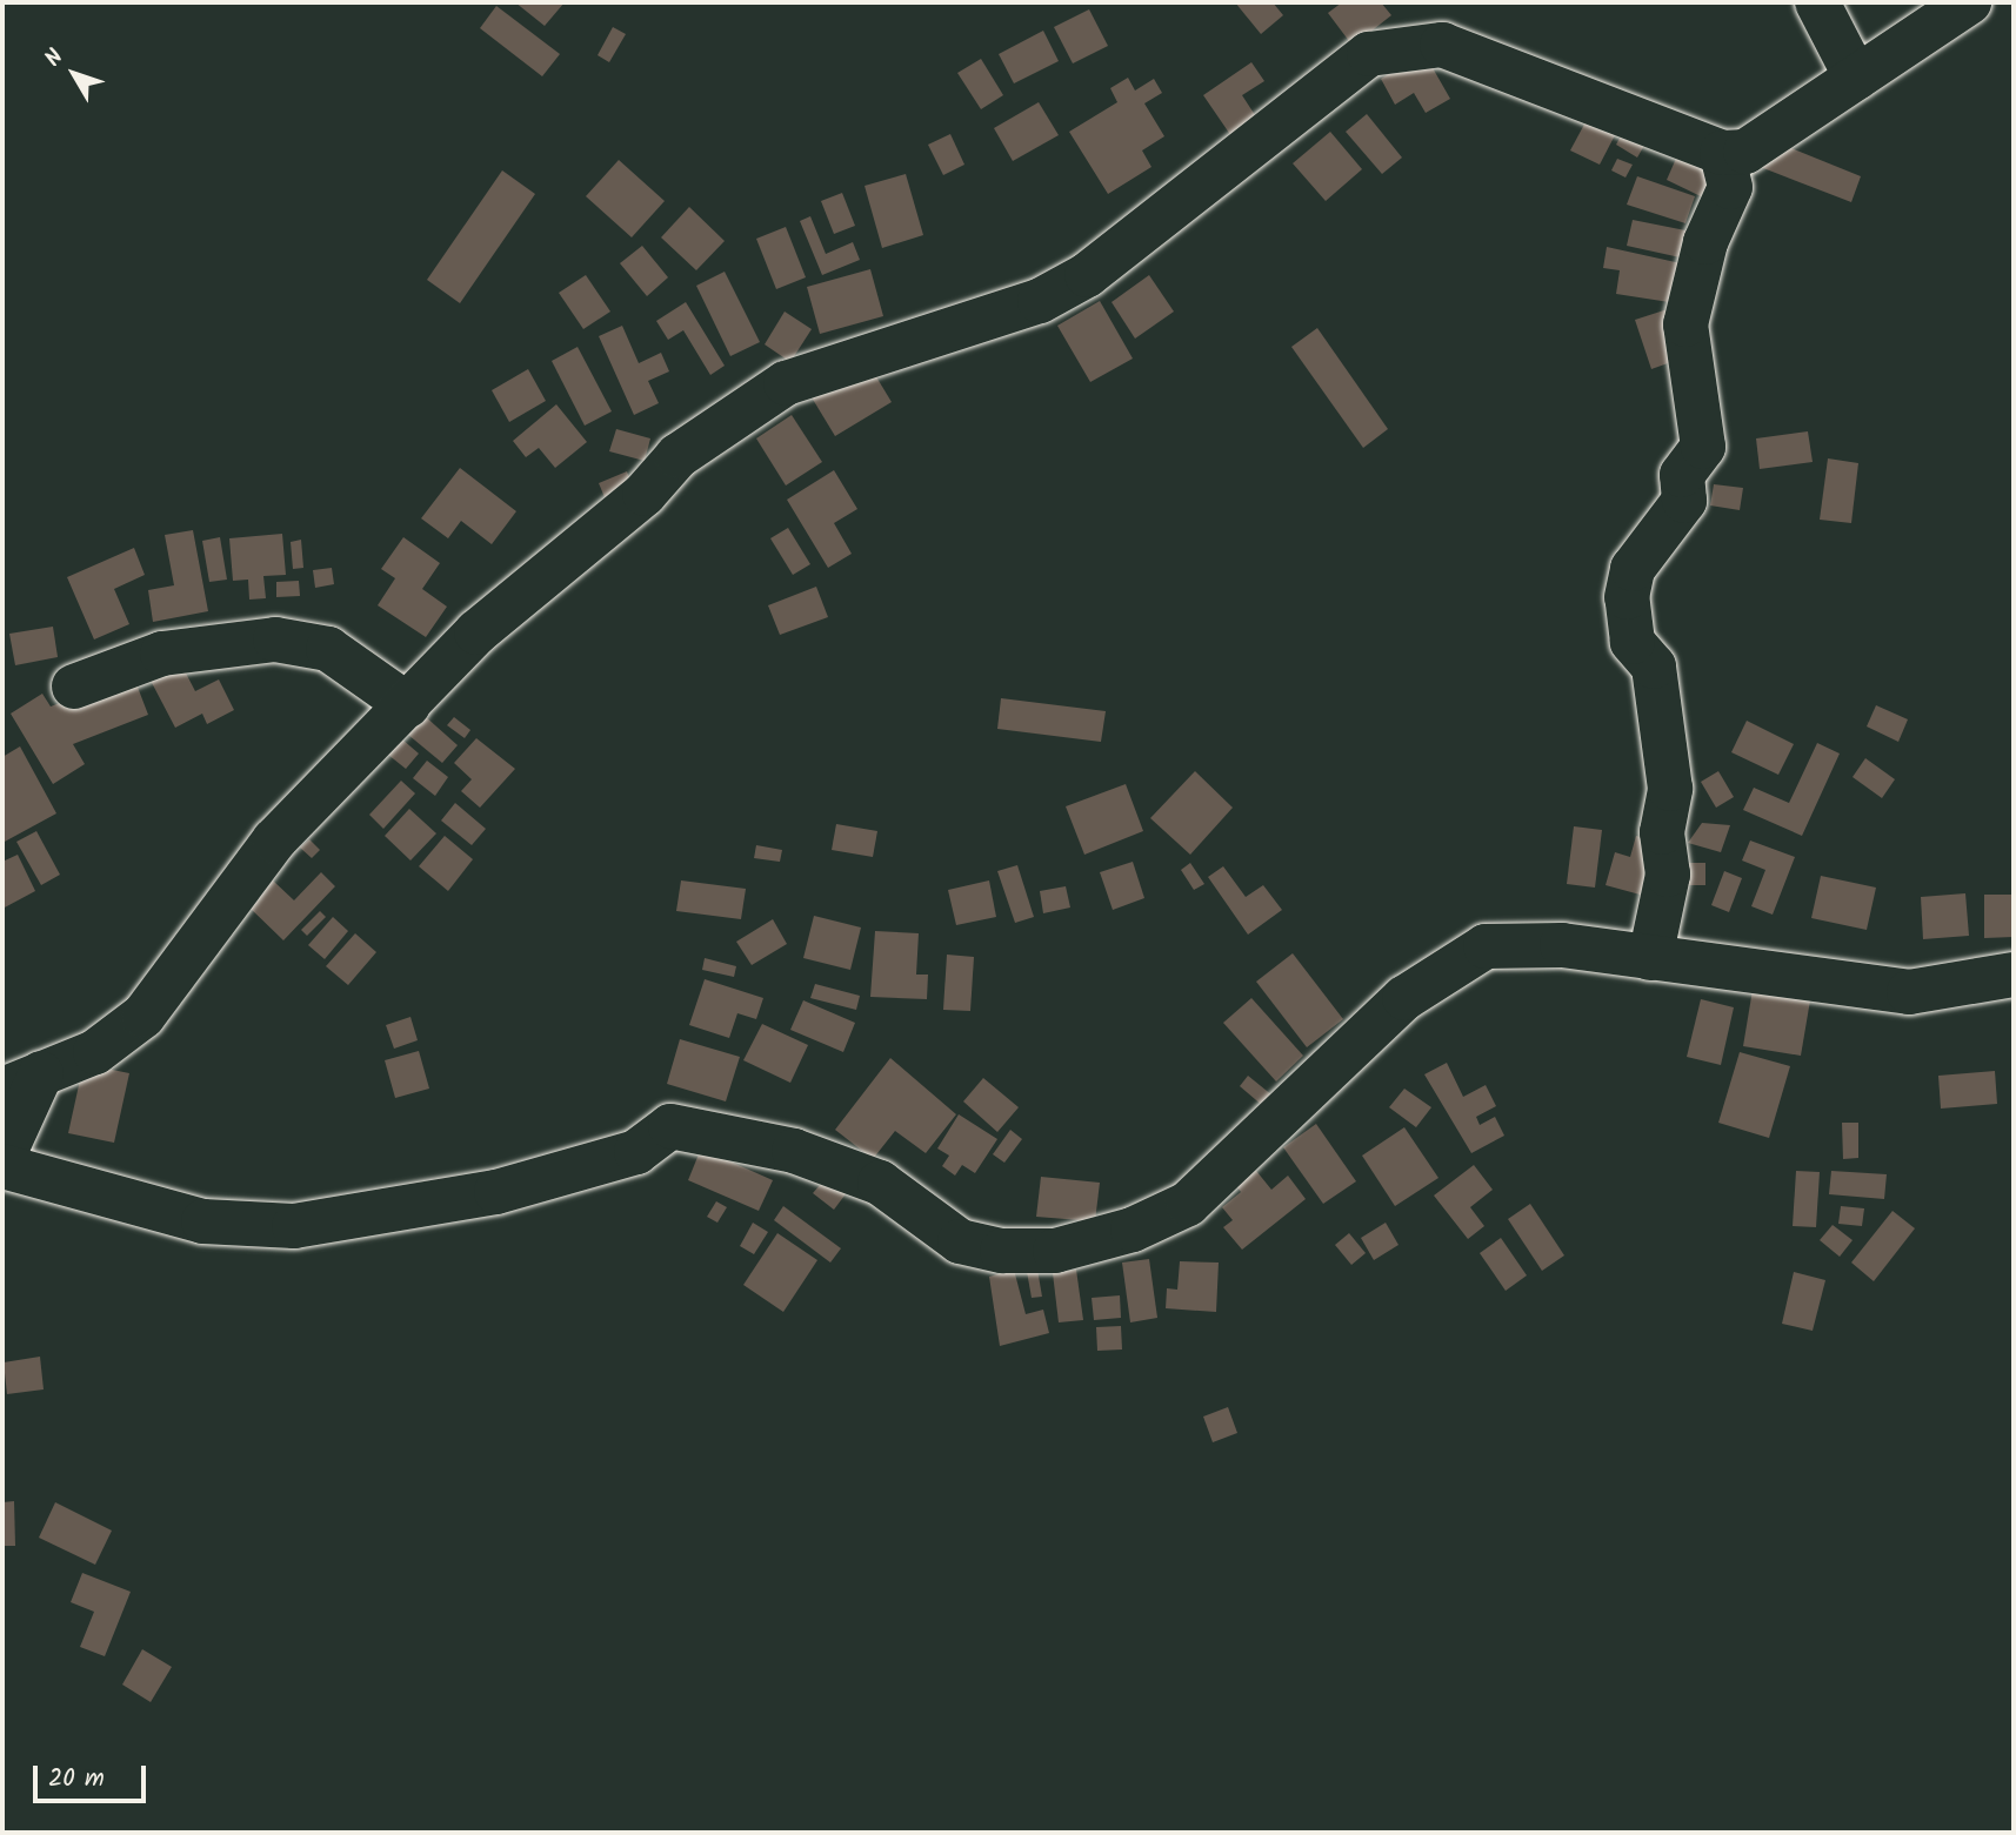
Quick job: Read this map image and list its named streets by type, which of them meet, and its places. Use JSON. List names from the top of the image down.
{
  "scale_bar": "20 m",
  "north": "top left"
}
